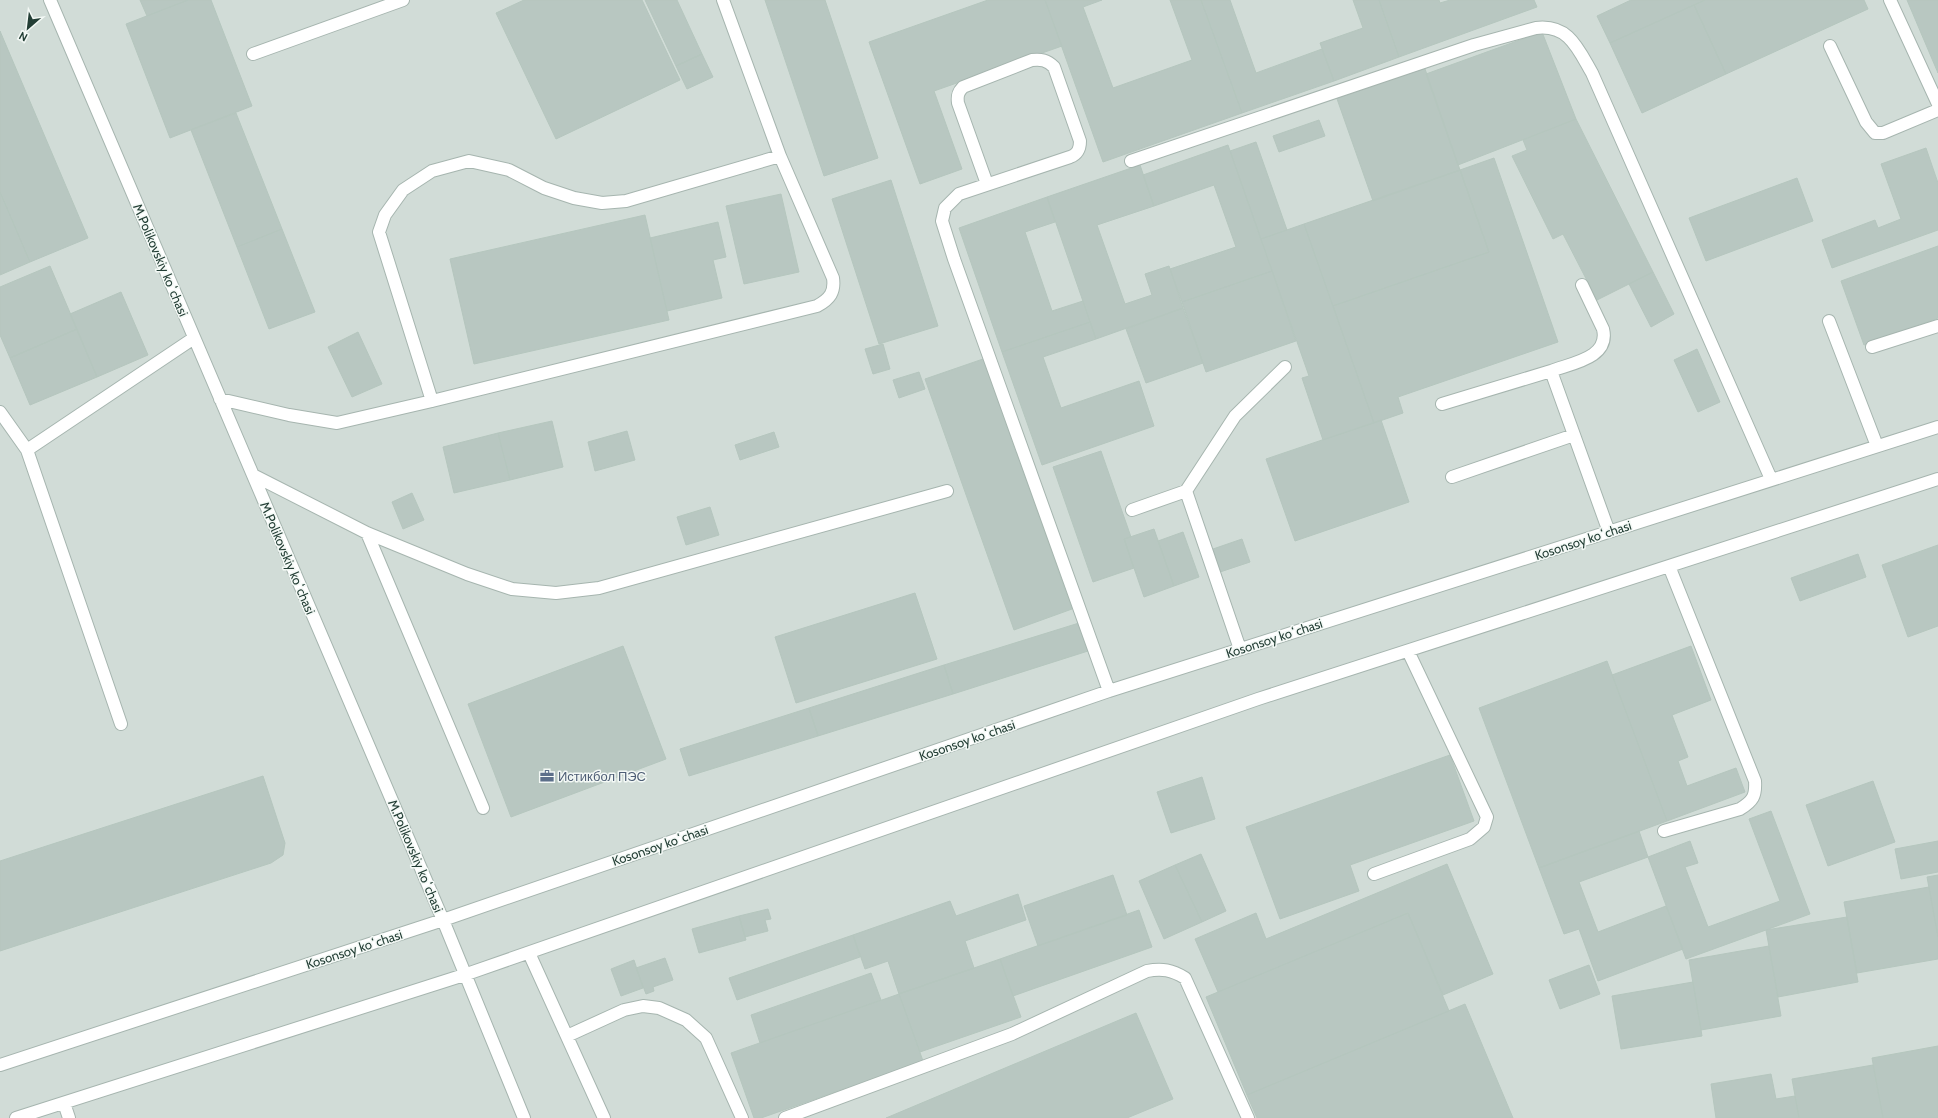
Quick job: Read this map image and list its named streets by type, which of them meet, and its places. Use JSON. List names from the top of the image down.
{
  "streets": {
    "street": ["M.Polikovskiy koʻchasi", "Kosonsoy koʻchasi"]
  },
  "crossings": [
    ["M.Polikovskiy koʻchasi", "Kosonsoy koʻchasi"]
  ],
  "places": {
    "office": ["Истикбол ПЭС"]
  },
  "north": "bottom left"
}
